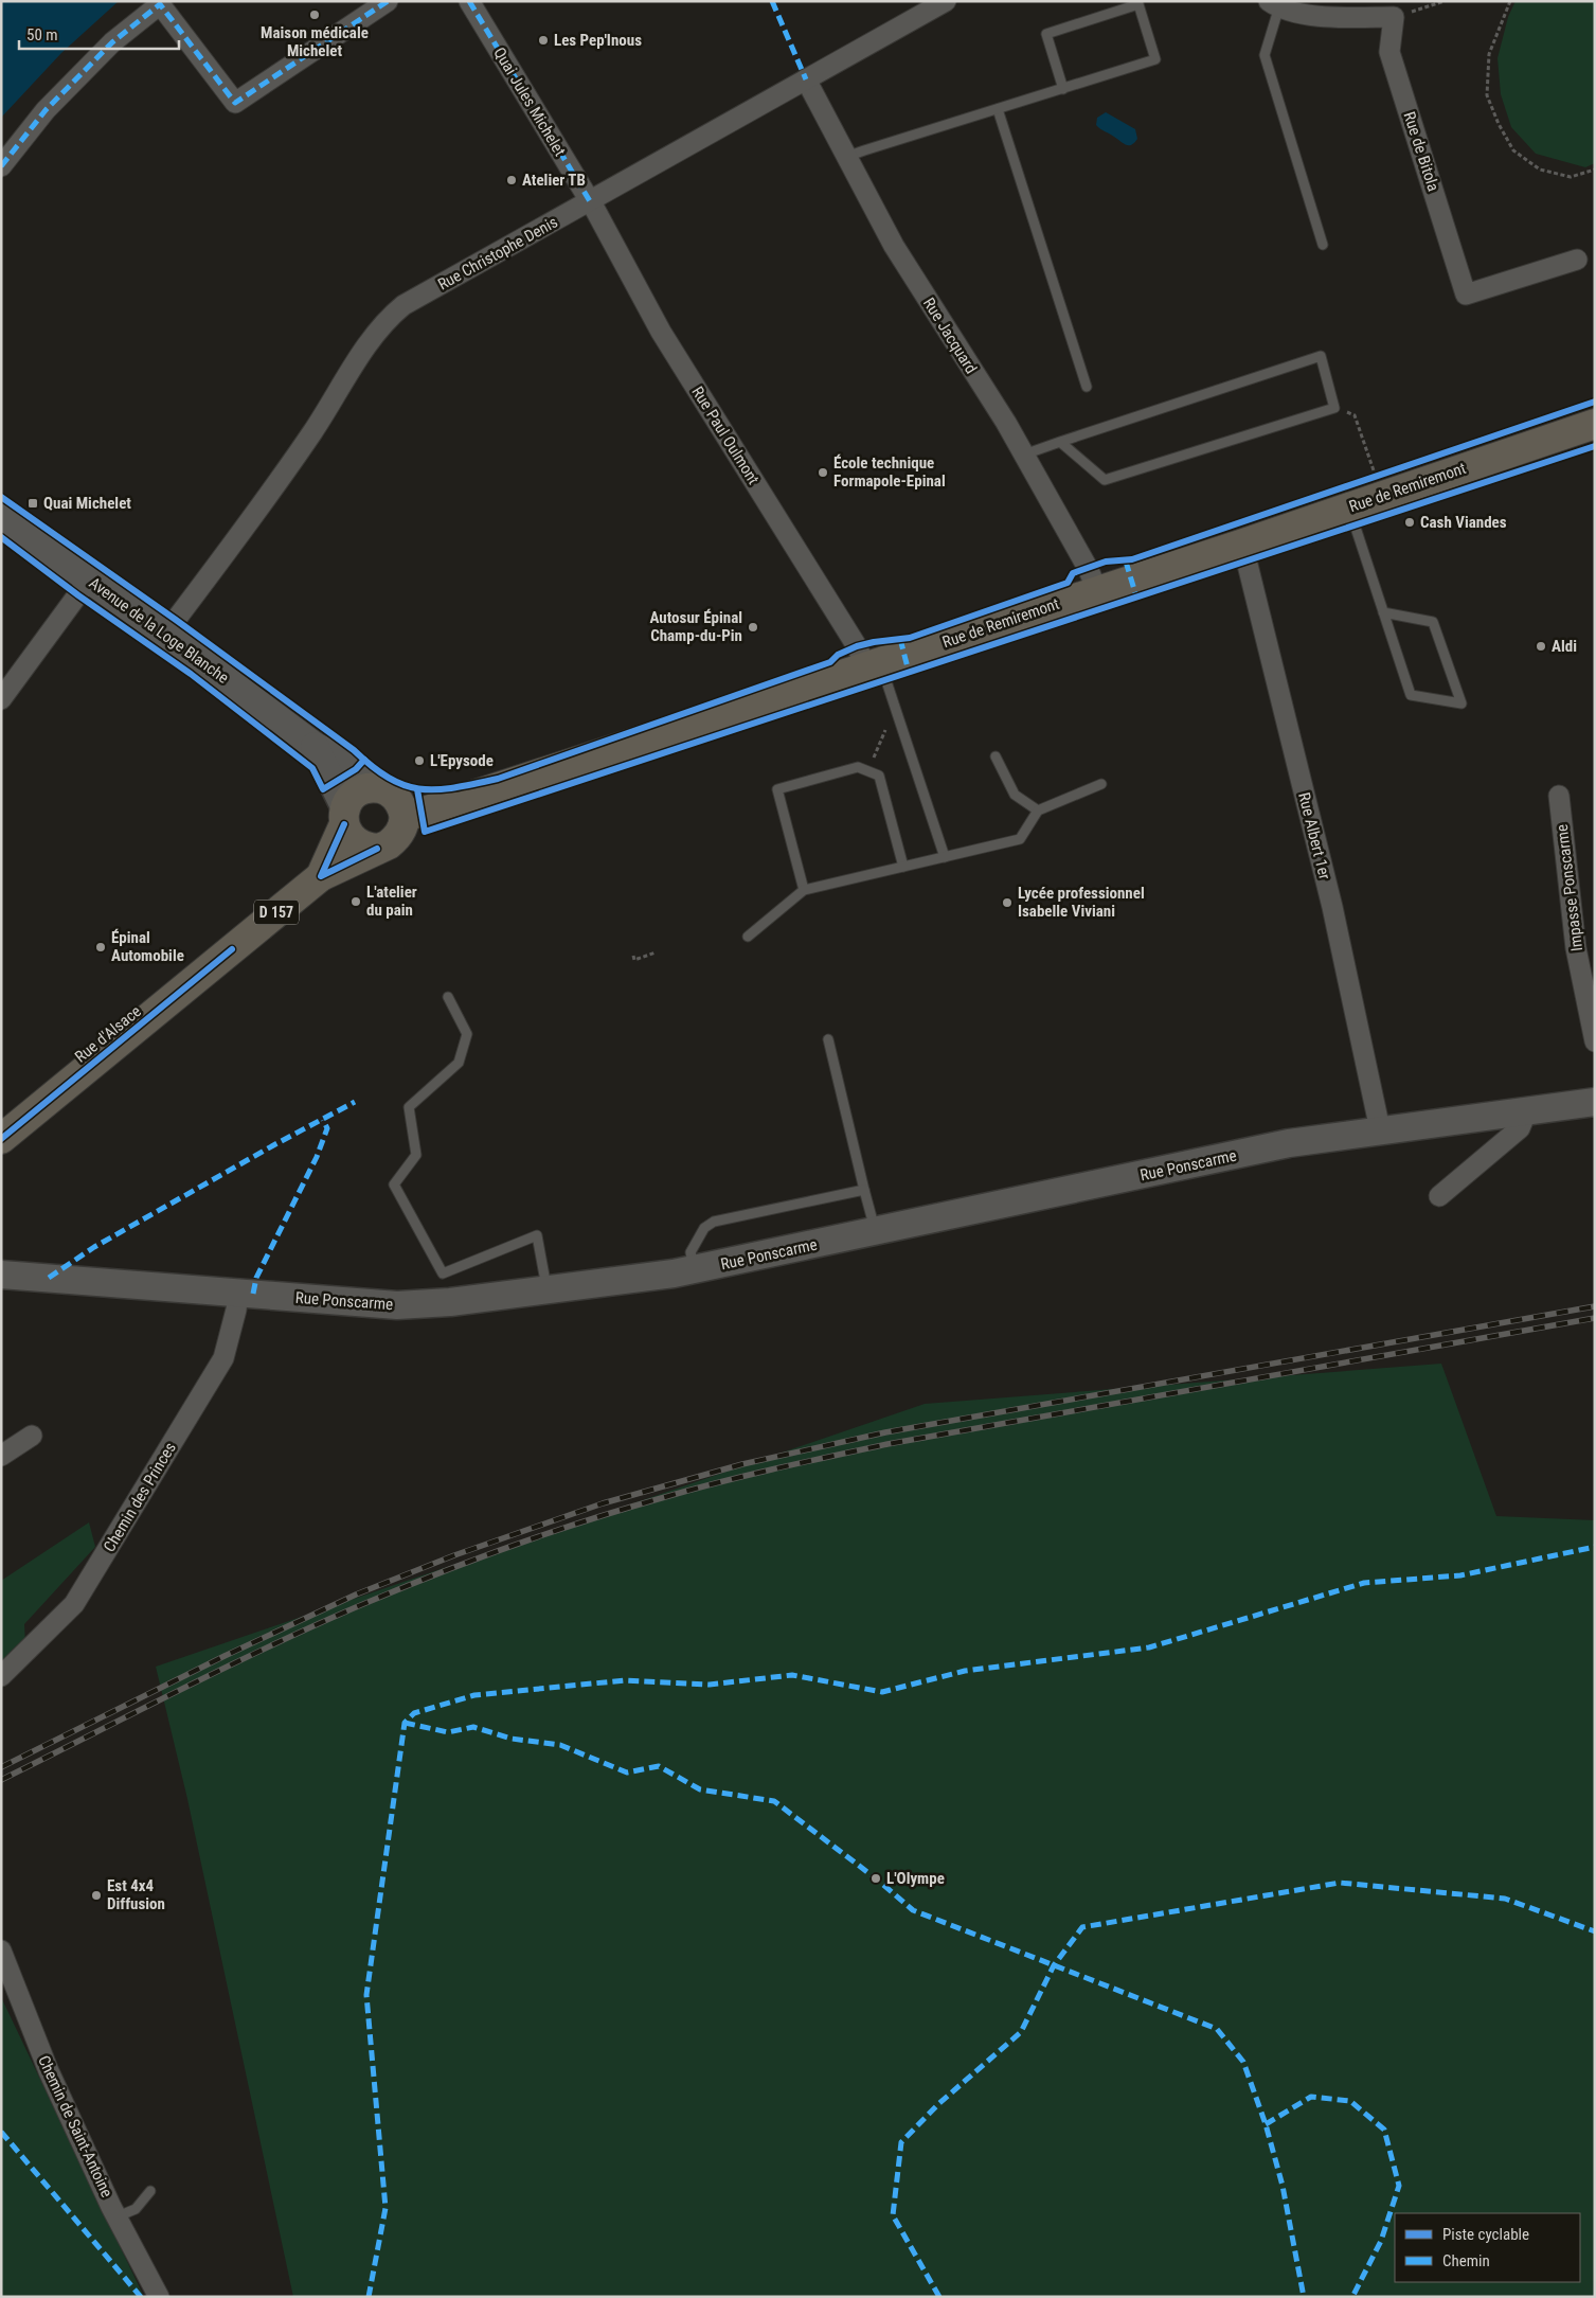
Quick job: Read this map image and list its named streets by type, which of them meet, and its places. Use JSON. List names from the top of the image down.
{
  "streets": {
    "main road": ["Rue de Remiremont", "D 157", "Rue d'Alsace"],
    "street": [
      "Quai Jules Michelet",
      "Rue de Bitola",
      "Rue Christophe Denis",
      "Rue Jacquard",
      "Rue Paul Oulmont",
      "Avenue de la Loge Blanche",
      "Rue Albert 1er",
      "Impasse Ponscarme",
      "Rue Ponscarme",
      "Chemin des Princes",
      "Chemin de Saint-Antoine"
    ]
  },
  "crossings": [
    ["Quai Jules Michelet", "Rue Christophe Denis"],
    ["Quai Jules Michelet", "Rue Paul Oulmont"],
    ["Rue Christophe Denis", "Rue Jacquard"],
    ["Rue Christophe Denis", "Rue Paul Oulmont"],
    ["Rue Christophe Denis", "Avenue de la Loge Blanche"],
    ["Rue Jacquard", "Rue de Remiremont"],
    ["Rue Paul Oulmont", "Rue de Remiremont"],
    ["Rue de Remiremont", "Avenue de la Loge Blanche"],
    ["Rue de Remiremont", "Rue Albert 1er"],
    ["Rue de Remiremont", "Rue d'Alsace"],
    ["Avenue de la Loge Blanche", "Rue d'Alsace"],
    ["Rue Albert 1er", "Rue Ponscarme"],
    ["Rue Ponscarme", "Chemin des Princes"]
  ],
  "places": {
    "other": [
      "Maison médicale Michelet",
      "Les Pep'Inous",
      "Atelier TB",
      "École technique Formapole-Epinal",
      "Cash Viandes",
      "Autosur Épinal Champ-du-Pin",
      "Aldi",
      "L'Epysode",
      "L'atelier du pain",
      "Lycée professionnel Isabelle Viviani",
      "Épinal Automobile",
      "L'Olympe",
      "Est 4x4 Diffusion"
    ],
    "transit": ["Quai Michelet"]
  },
  "legend": ["Piste cyclable", "Chemin"],
  "scale_bar": "50 m"
}
